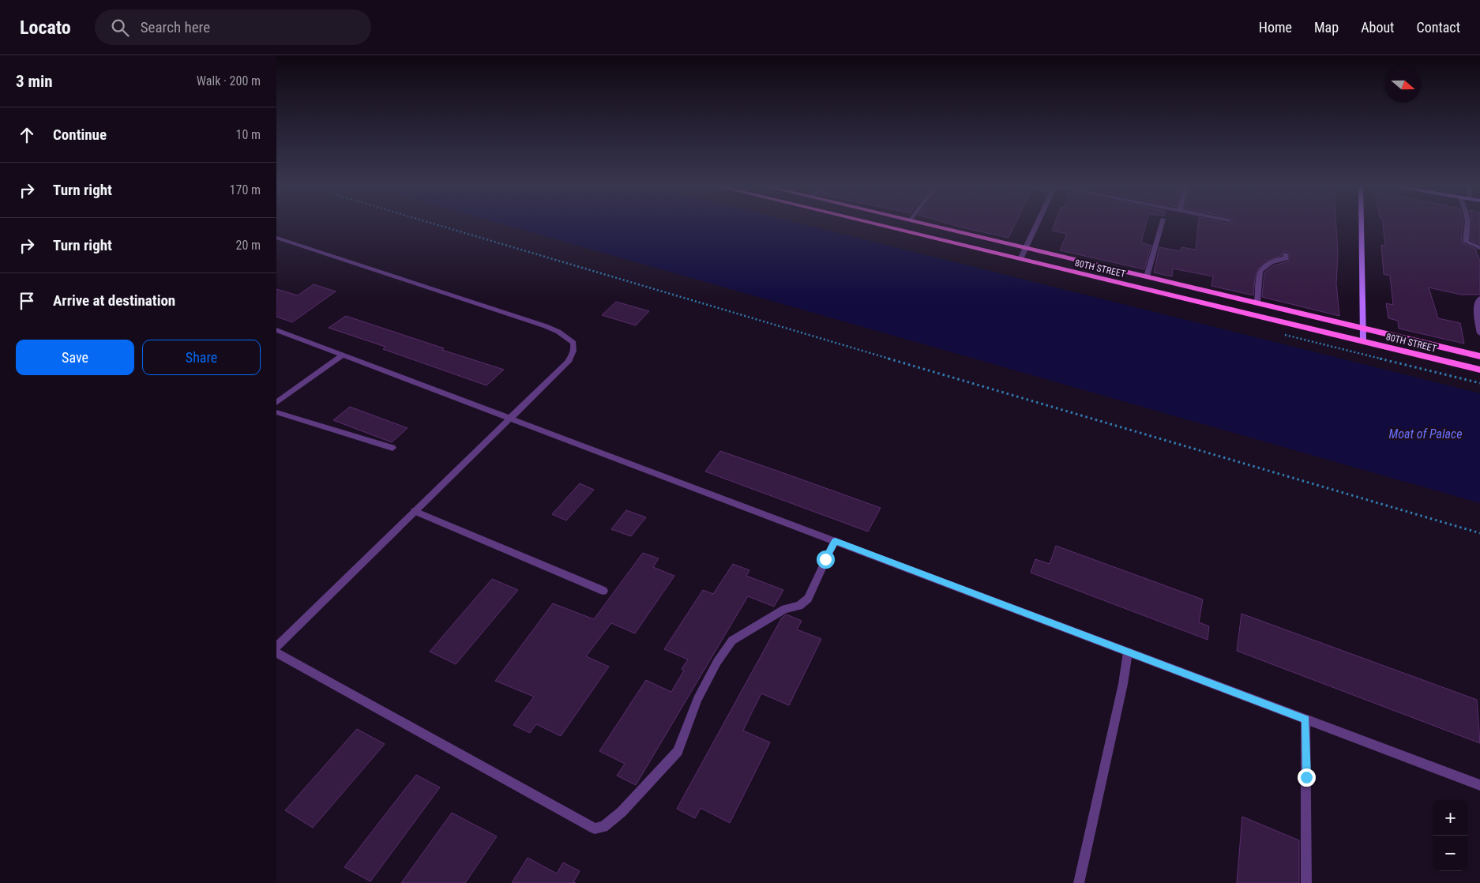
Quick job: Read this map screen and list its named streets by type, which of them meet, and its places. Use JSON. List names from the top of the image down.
{
  "streets": {
    "main road": ["80TH STREET"]
  },
  "water": ["Moat of Palace"],
  "north": "right",
  "page": {
    "header": "Locato",
    "search": "Search here",
    "nav": [
      "Home",
      "Map",
      "About",
      "Contact"
    ],
    "heading": ["3 min", "Walk · 200 m"],
    "list": [
      ["Continue", "10 m"],
      ["Turn right", "170 m"],
      ["Turn right", "20 m"],
      "Arrive at destination"
    ],
    "buttons": ["Save", "Share"],
    "map_buttons": ["+", "−"]
  }
}
